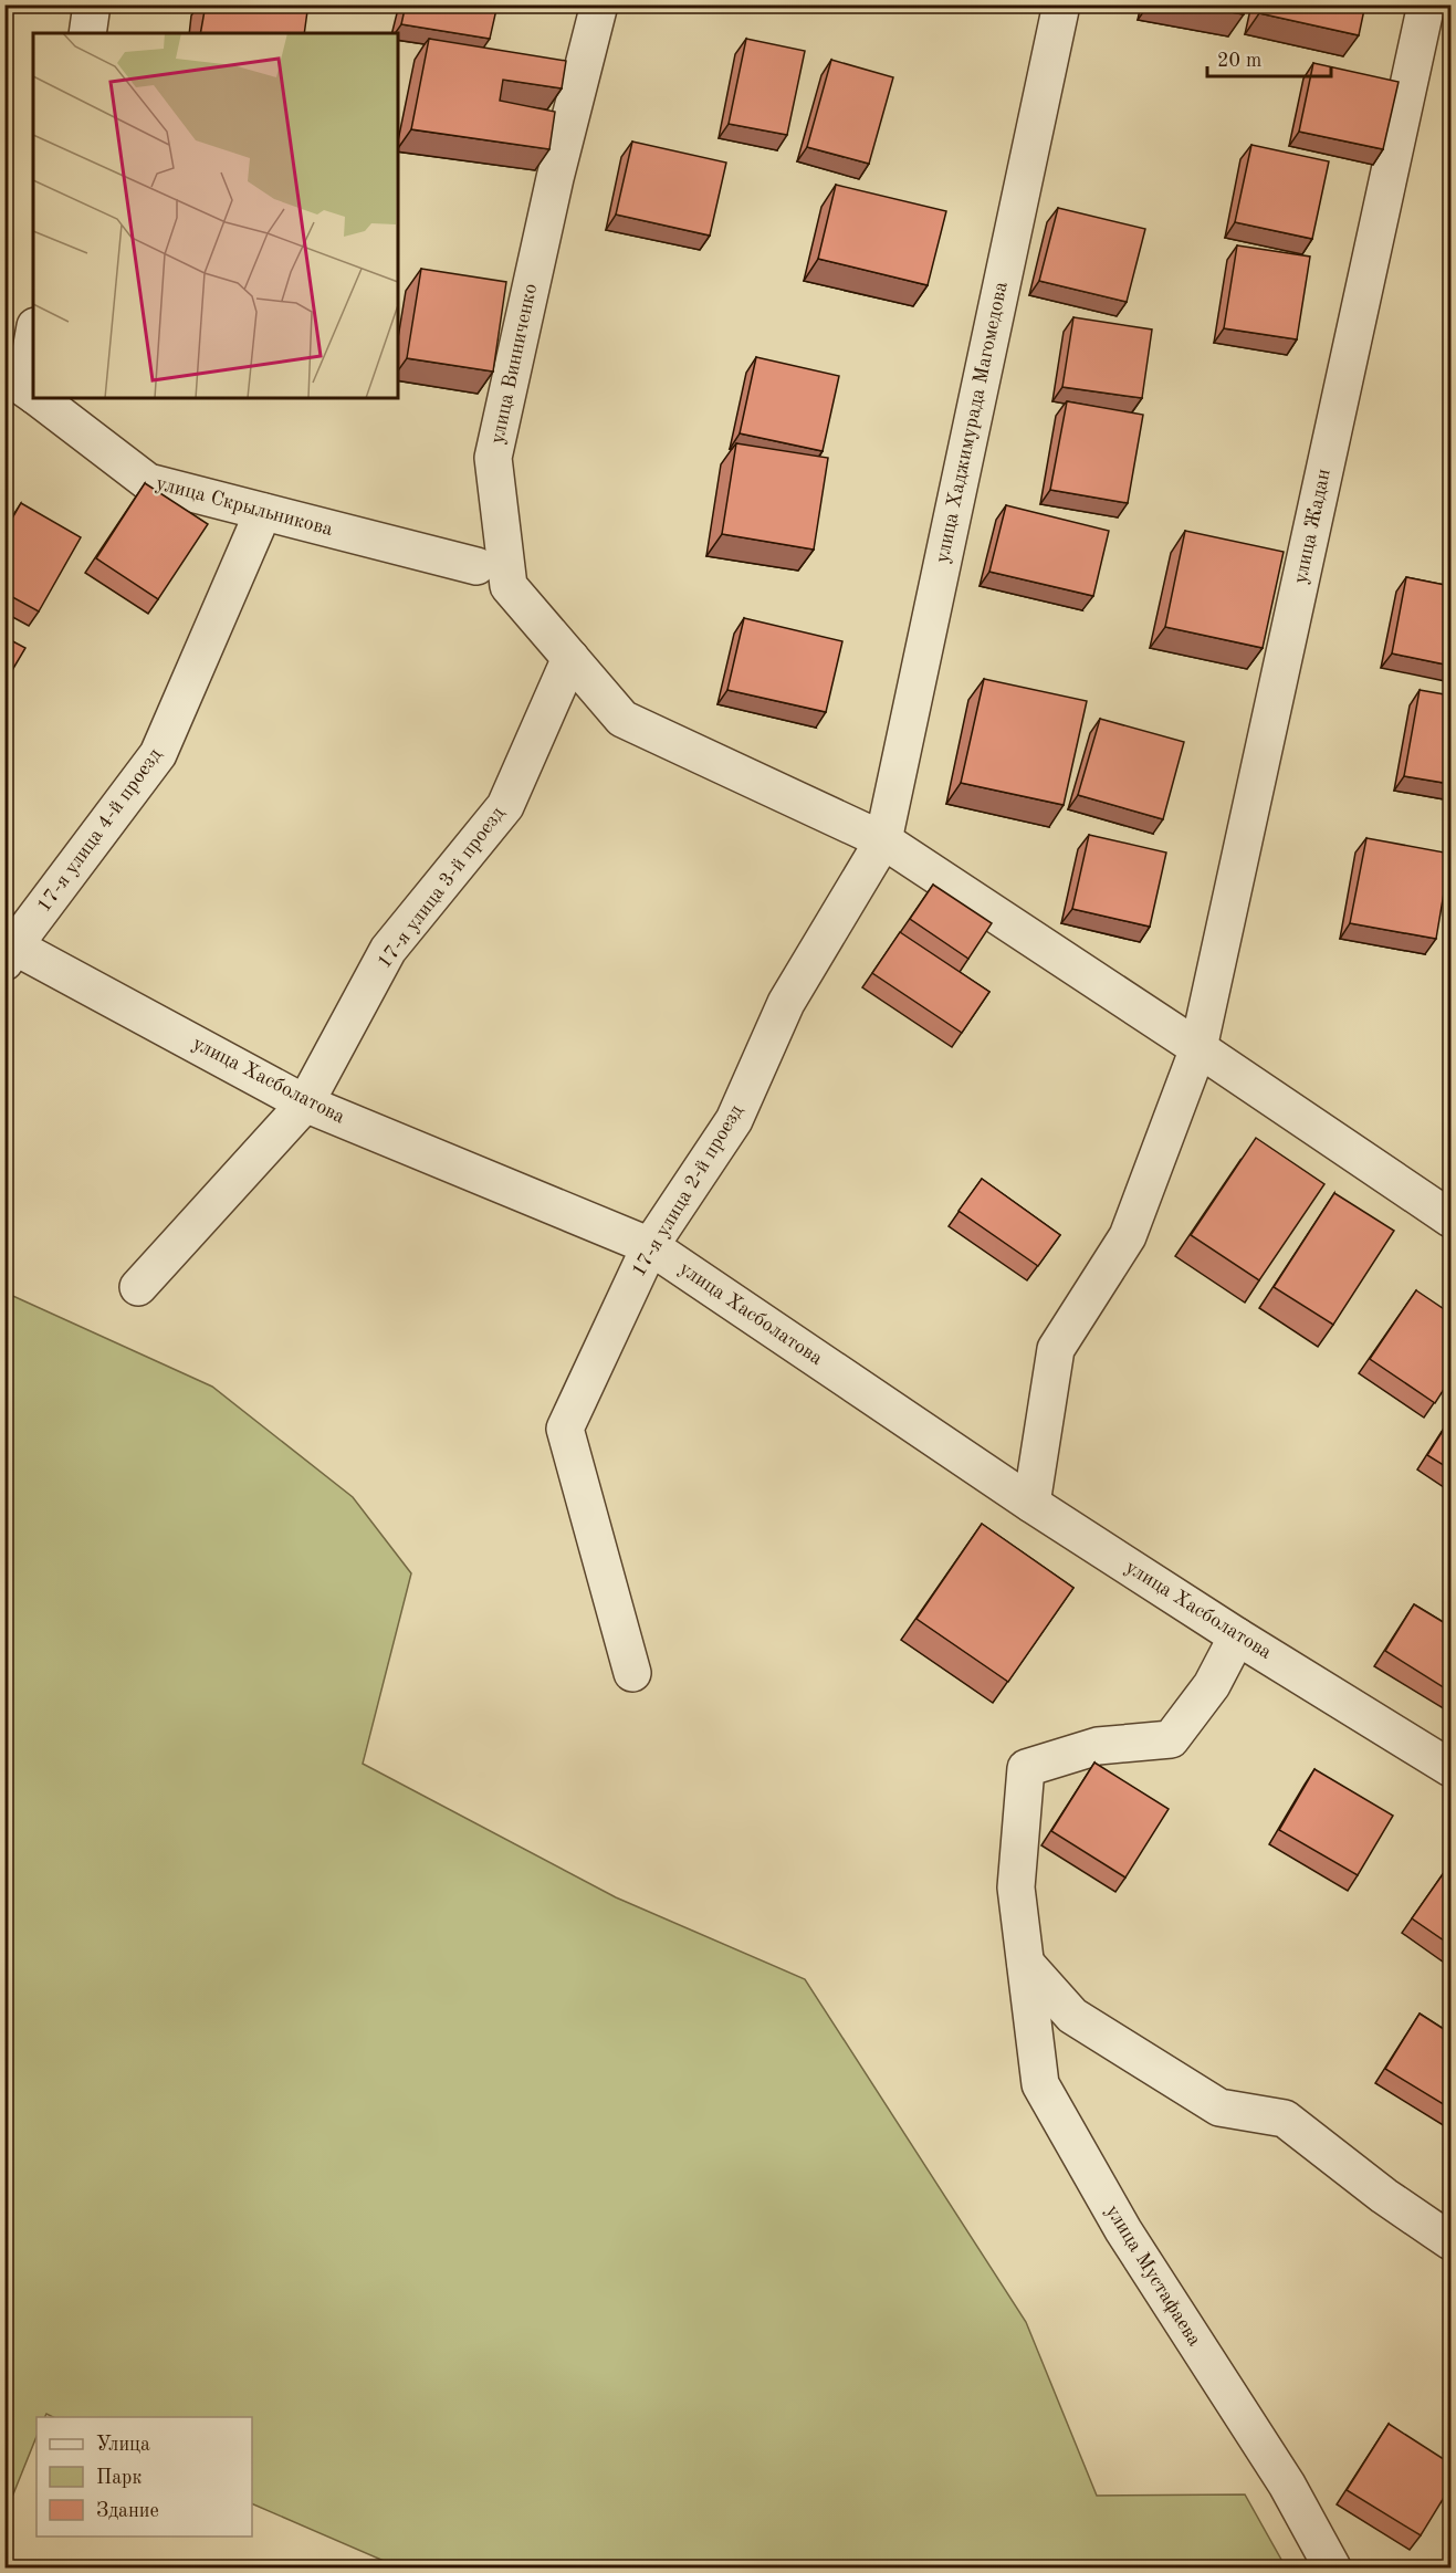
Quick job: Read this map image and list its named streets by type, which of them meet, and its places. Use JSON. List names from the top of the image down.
{
  "streets": {
    "street": [
      "улица Винниченко",
      "улица Хаджимурада Магомедова",
      "улица Скрыльникова",
      "улица Жадан",
      "17-я улица 4-й проезд",
      "17-я улица 3-й проезд",
      "улица Хасболатова",
      "17-я улица 2-й проезд",
      "улица Мустафаева"
    ]
  },
  "crossings": [
    ["улица Винниченко", "улица Хаджимурада Магомедова"],
    ["улица Винниченко", "улица Жадан"],
    ["улица Винниченко", "17-я улица 3-й проезд"],
    ["улица Винниченко", "17-я улица 2-й проезд"],
    ["улица Хаджимурада Магомедова", "17-я улица 2-й проезд"],
    ["улица Скрыльникова", "17-я улица 4-й проезд"],
    ["улица Жадан", "улица Хасболатова"],
    ["17-я улица 4-й проезд", "улица Хасболатова"],
    ["17-я улица 3-й проезд", "улица Хасболатова"],
    ["улица Хасболатова", "17-я улица 2-й проезд"],
    ["улица Хасболатова", "улица Мустафаева"]
  ],
  "legend": ["Улица", "Парк", "Здание"],
  "scale_bar": "20 m"
}
